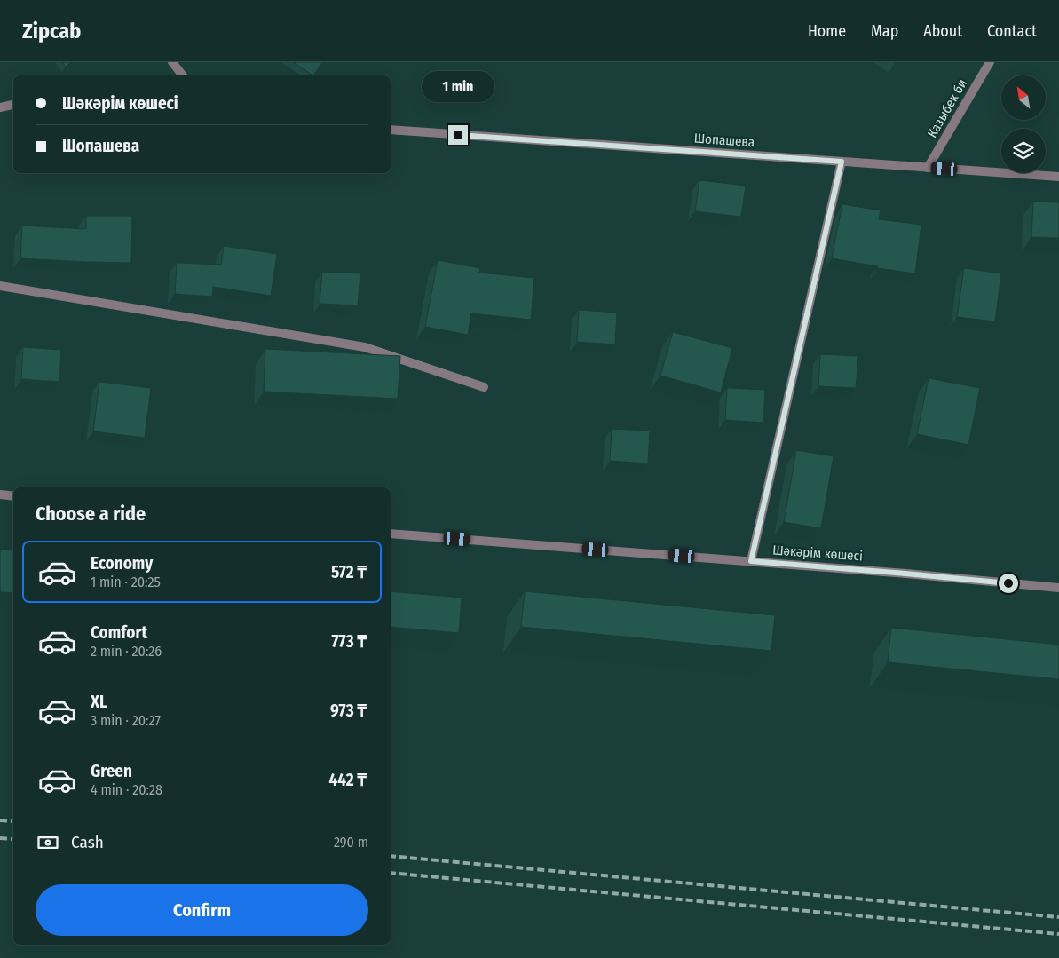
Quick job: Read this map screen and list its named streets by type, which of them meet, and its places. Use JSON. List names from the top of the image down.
{
  "streets": {
    "street": ["Казыбек би", "Шопашева", "Шәкәрім көшесі"]
  },
  "crossings": [
    ["Казыбек би", "Шопашева"]
  ],
  "north": "top left",
  "page": {
    "header": "Zipcab",
    "nav": [
      "Home",
      "Map",
      "About",
      "Contact"
    ],
    "bubble": "1 min",
    "banner": ["Шәкәрім көшесі", "Шопашева"],
    "heading": "Choose a ride",
    "list": [
      {
        "name": "Economy",
        "note": "1 min · 20:25",
        "value": "572 ₸"
      },
      {
        "name": "Comfort",
        "note": "2 min · 20:26",
        "value": "773 ₸"
      },
      {
        "name": "XL",
        "note": "3 min · 20:27",
        "value": "973 ₸"
      },
      {
        "name": "Green",
        "note": "4 min · 20:28",
        "value": "442 ₸"
      }
    ],
    "pay": ["Cash", "290 m"],
    "buttons": "Confirm"
  }
}
